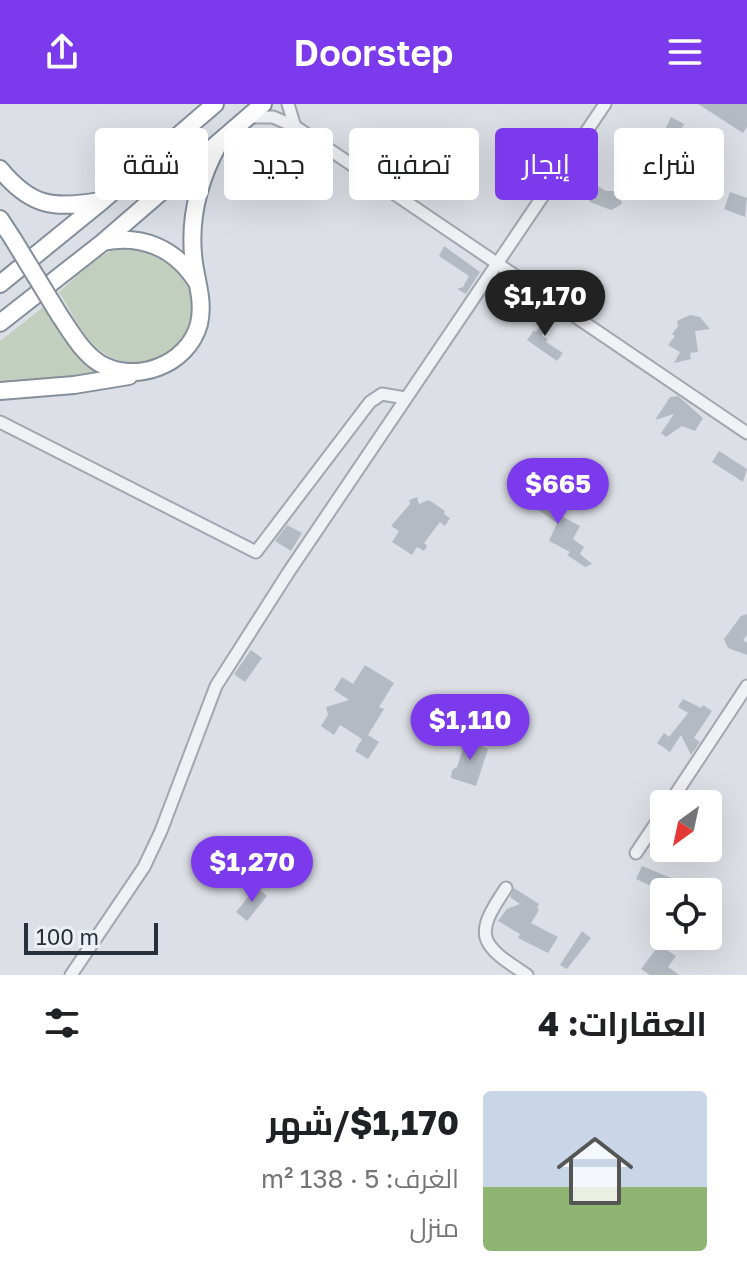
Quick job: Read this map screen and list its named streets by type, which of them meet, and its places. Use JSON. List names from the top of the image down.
{
  "scale_bar": "100 m",
  "north": "bottom left",
  "page": {
    "header": "Doorstep",
    "chip": [
      "شراء",
      "إيجار",
      "تصفية",
      "جديد",
      "شقة"
    ],
    "price": [
      "$1,170",
      "$665",
      "$1,110",
      "$1,270"
    ],
    "scale": "100 m",
    "heading": "العقارات: 4",
    "list": [
      {
        "name": "$1,170/شهر",
        "note": "الغرف: 5 · 138 m² · منزل"
      }
    ]
  }
}
